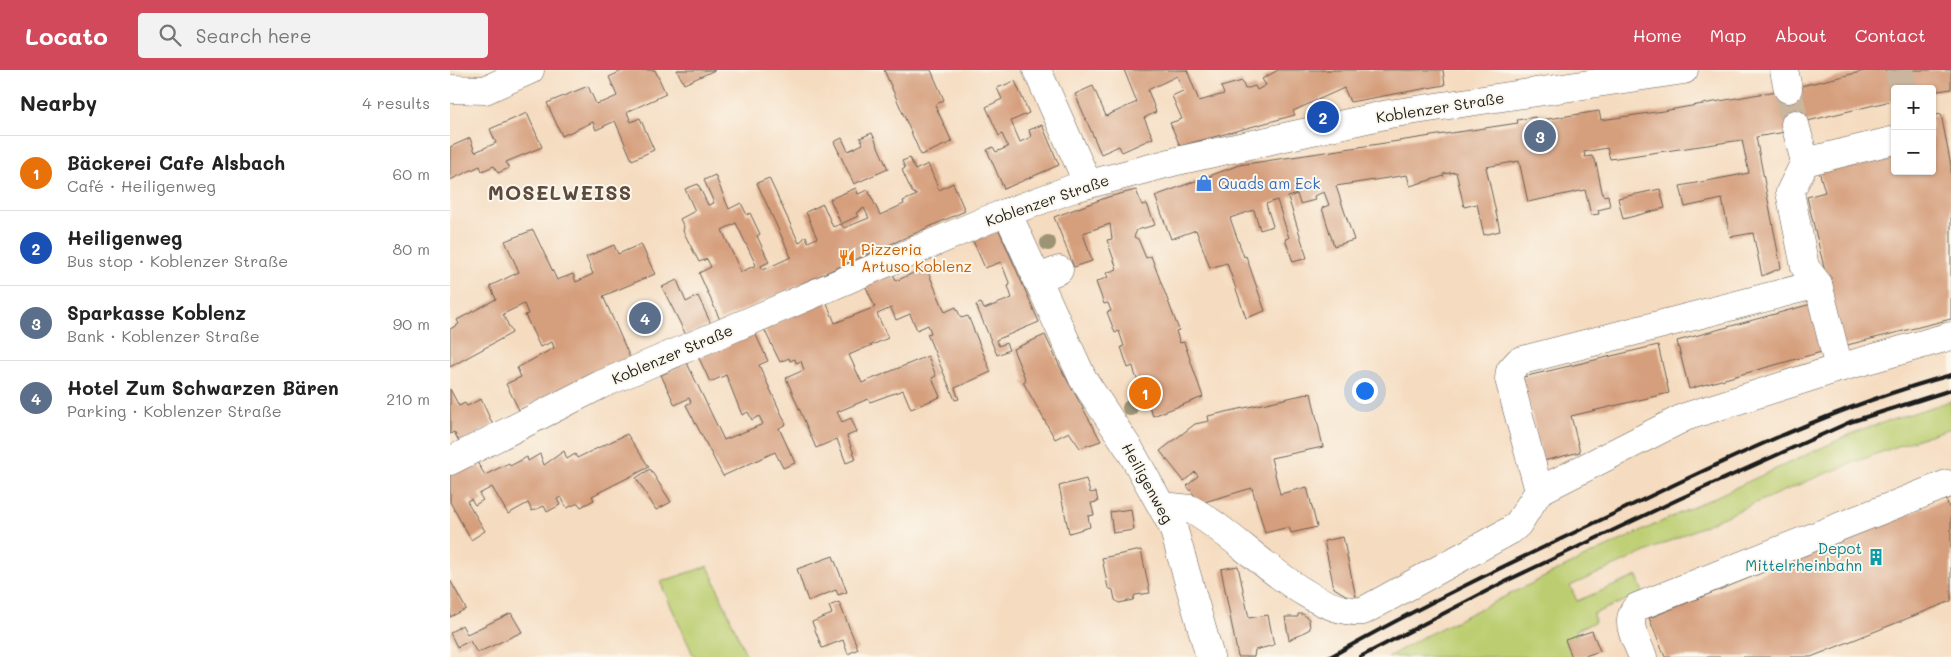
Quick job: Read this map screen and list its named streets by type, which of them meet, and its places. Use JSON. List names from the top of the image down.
{
  "streets": {
    "street": ["Koblenzer Straße", "Heiligenweg"]
  },
  "crossings": [
    ["Koblenzer Straße", "Heiligenweg"]
  ],
  "districts": ["MOSELWEISS"],
  "places": {
    "shop": ["Quads am Eck"],
    "restaurant": ["Pizzeria Artuso Koblenz"],
    "building": ["Depot Mittelrheinbahn"]
  },
  "page": {
    "header": "Locato",
    "search": "Search here",
    "nav": [
      "Home",
      "Map",
      "About",
      "Contact"
    ],
    "heading": ["Nearby", "4 results"],
    "map_buttons": ["+", "−"],
    "pins": [
      "2",
      "3",
      "4",
      "1"
    ],
    "list": [
      {
        "mark": "1",
        "name": "Bäckerei Cafe Alsbach",
        "note": "Café · Heiligenweg",
        "value": "60 m"
      },
      {
        "mark": "2",
        "name": "Heiligenweg",
        "note": "Bus stop · Koblenzer Straße",
        "value": "80 m"
      },
      {
        "mark": "3",
        "name": "Sparkasse Koblenz",
        "note": "Bank · Koblenzer Straße",
        "value": "90 m"
      },
      {
        "mark": "4",
        "name": "Hotel Zum Schwarzen Bären",
        "note": "Parking · Koblenzer Straße",
        "value": "210 m"
      }
    ]
  }
}
